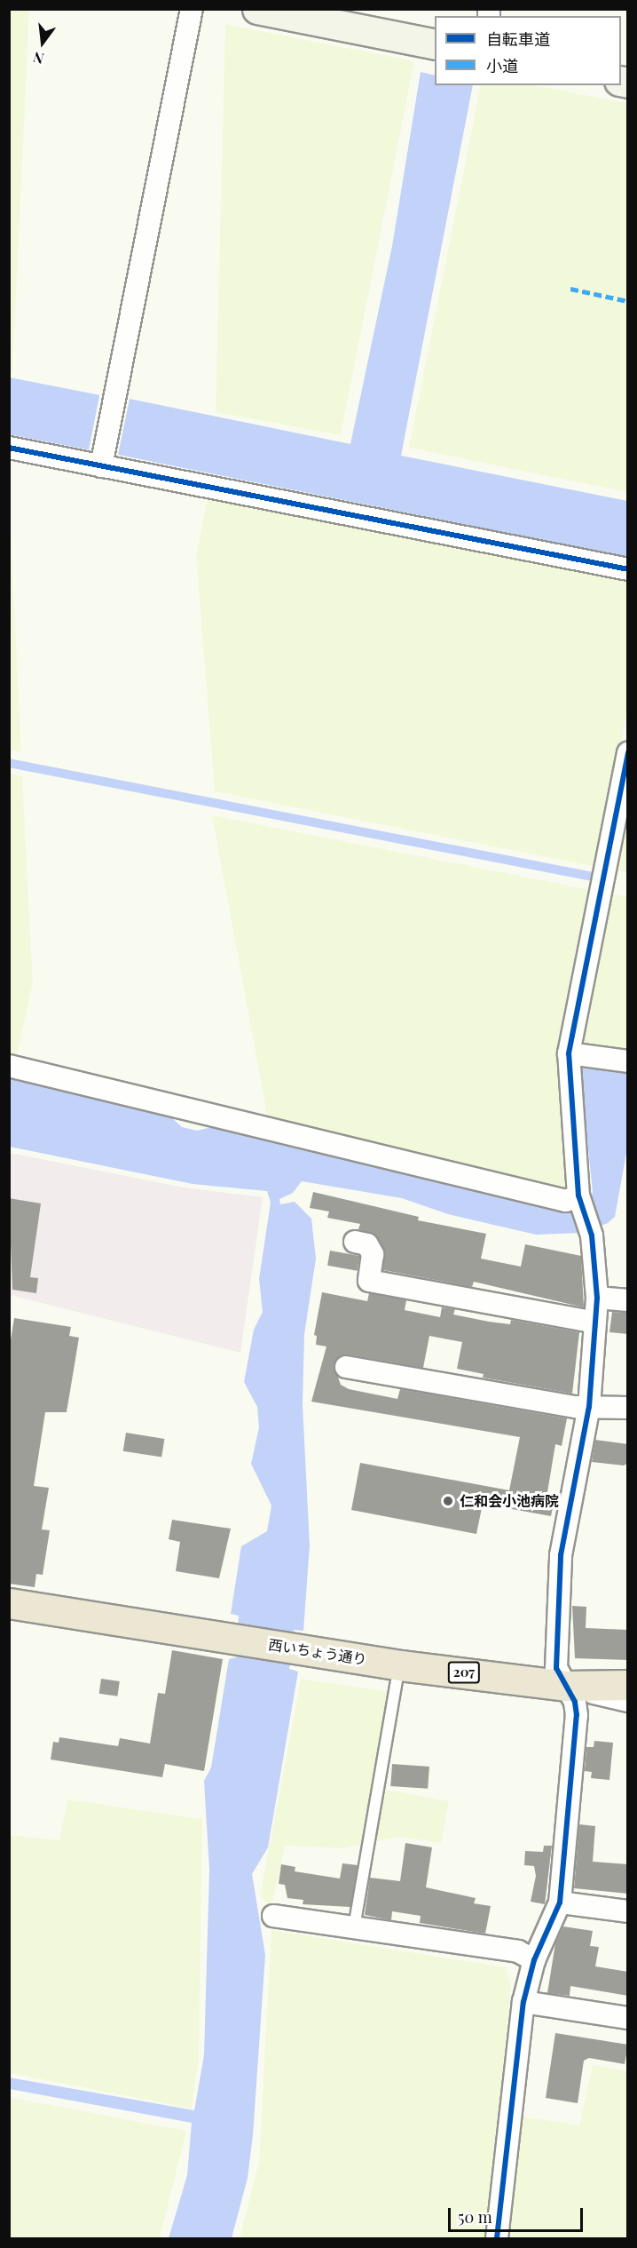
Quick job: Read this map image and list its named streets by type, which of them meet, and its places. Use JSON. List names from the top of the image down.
{
  "streets": {
    "highway": ["西いちょう通り", "207"]
  },
  "places": ["仁和会小池病院"],
  "legend": ["自転車道", "小道"],
  "scale_bar": "50 m",
  "north": "bottom"
}
